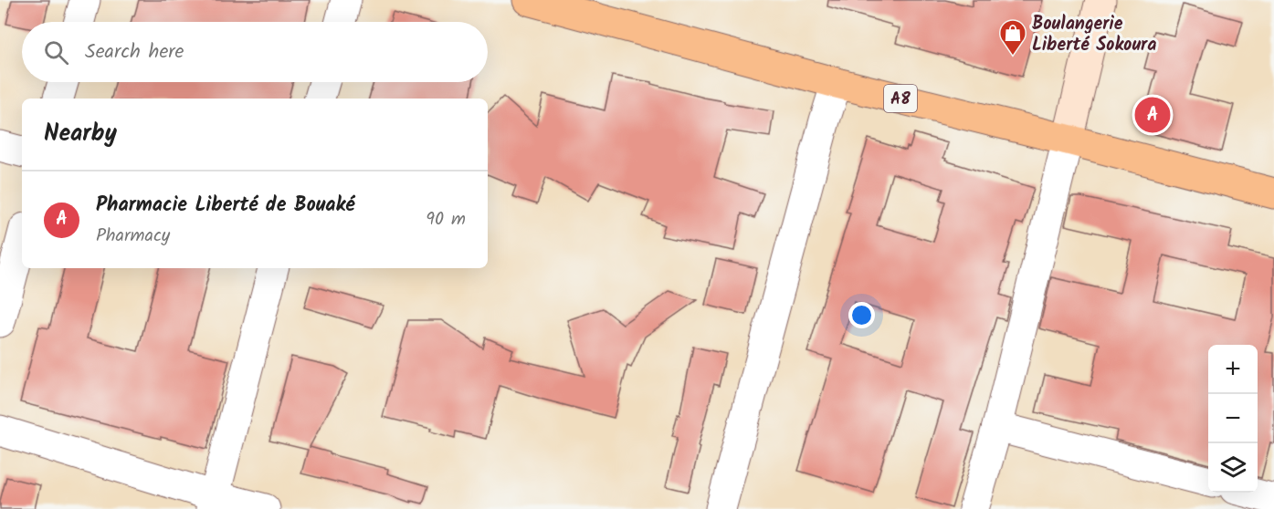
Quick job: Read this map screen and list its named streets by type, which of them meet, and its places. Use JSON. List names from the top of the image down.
{
  "streets": {
    "main road": ["A8"]
  },
  "places": {
    "shop": ["Boulangerie Liberté Sokoura"]
  },
  "page": {
    "search": "Search here",
    "pins": "A",
    "heading": "Nearby",
    "list": [
      {
        "mark": "A",
        "name": "Pharmacie Liberté de Bouaké",
        "note": "Pharmacy",
        "value": "90 m"
      }
    ],
    "map_buttons": ["+", "−"]
  }
}
